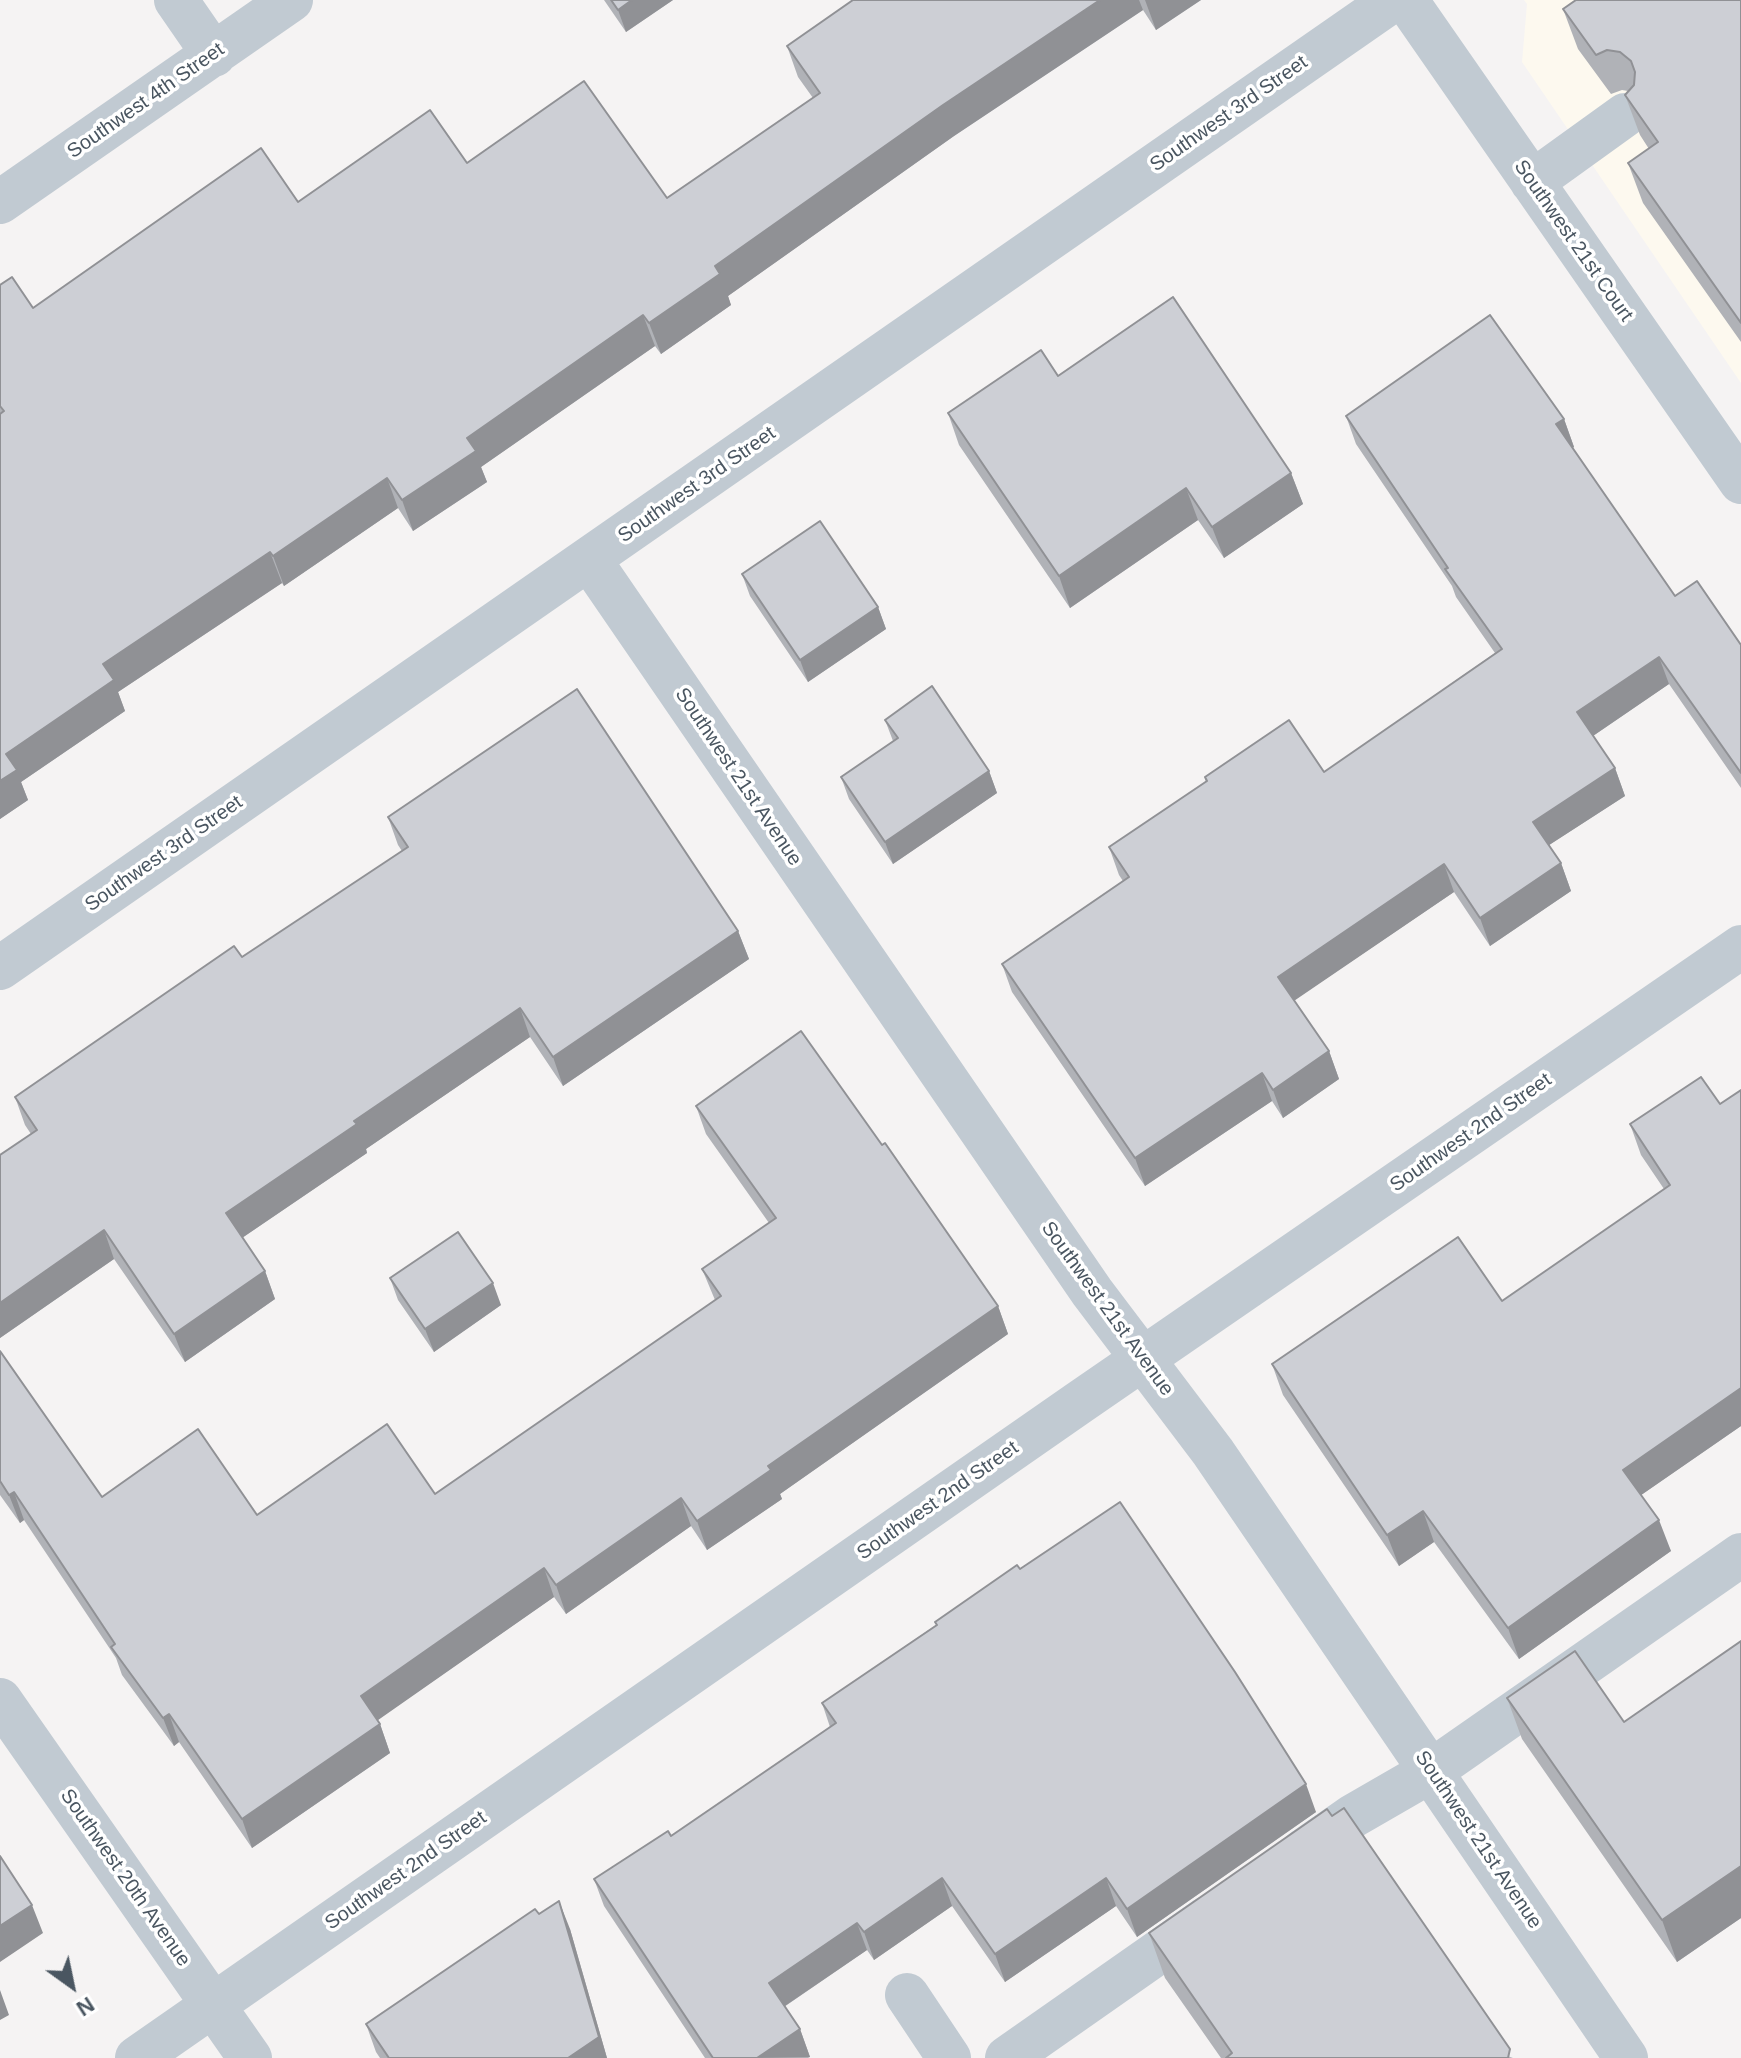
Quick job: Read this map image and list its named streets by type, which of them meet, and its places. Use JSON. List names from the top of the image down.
{
  "streets": {
    "street": [
      "Southwest 4th Street",
      "Southwest 3rd Street",
      "Southwest 21st Court",
      "Southwest 21st Avenue",
      "Southwest 2nd Street",
      "Southwest 20th Avenue"
    ]
  },
  "crossings": [
    ["Southwest 3rd Street", "Southwest 21st Avenue"],
    ["Southwest 21st Avenue", "Southwest 2nd Street"],
    ["Southwest 2nd Street", "Southwest 20th Avenue"]
  ],
  "north": "bottom right"
}
